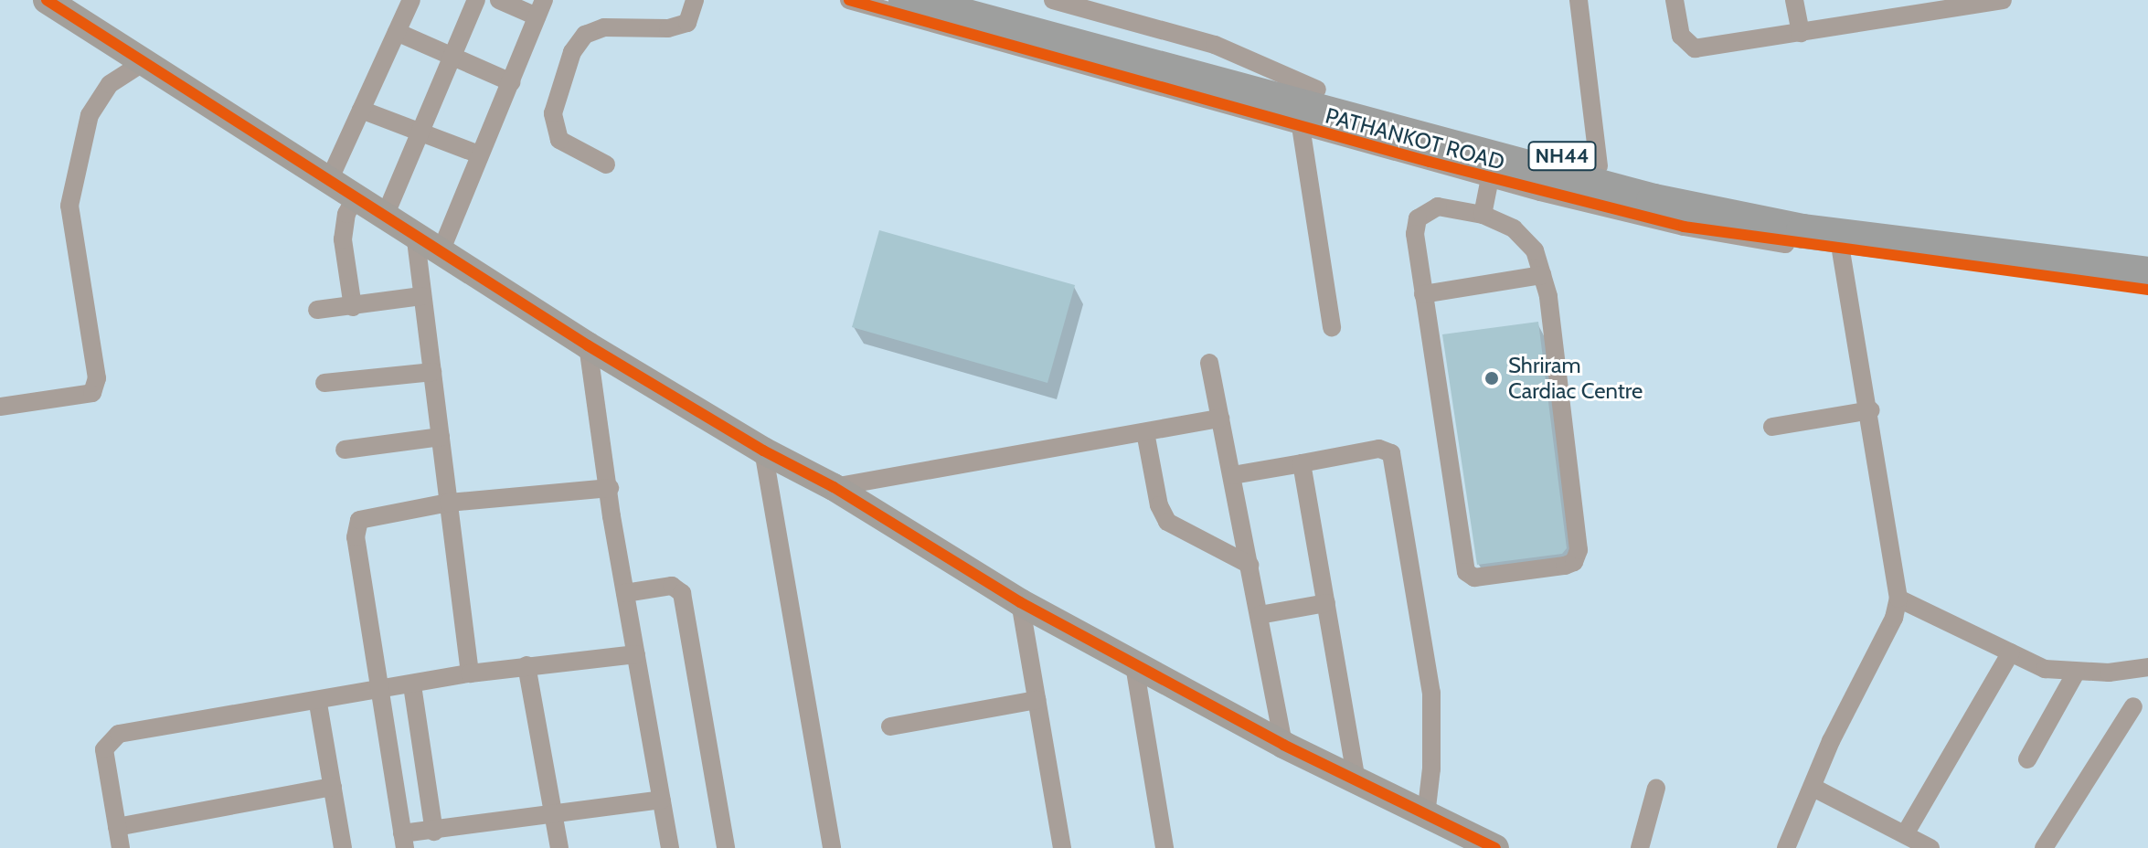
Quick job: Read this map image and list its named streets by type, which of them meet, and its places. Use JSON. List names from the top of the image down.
{
  "streets": {
    "highway": ["PATHANKOT ROAD", "NH44"]
  },
  "places": ["Shriram Cardiac Centre"]
}
